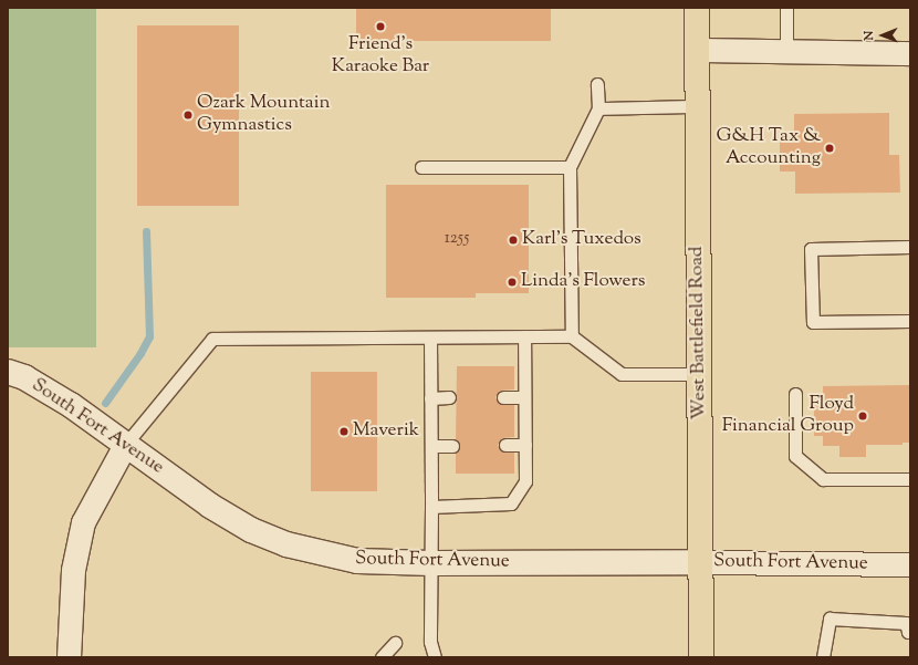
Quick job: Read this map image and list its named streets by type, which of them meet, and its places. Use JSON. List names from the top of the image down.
{
  "streets": {
    "main road": ["West Battlefield Road"],
    "street": ["South Fort Avenue"]
  },
  "crossings": [
    ["West Battlefield Road", "South Fort Avenue"]
  ],
  "places": [
    "Friend's Karaoke Bar",
    "Ozark Mountain Gymnastics",
    "G&H Tax & Accounting",
    "Karl's Tuxedos",
    "Linda's Flowers",
    "Floyd Financial Group",
    "Maverik"
  ],
  "house_numbers": ["1255"],
  "north": "left"
}
